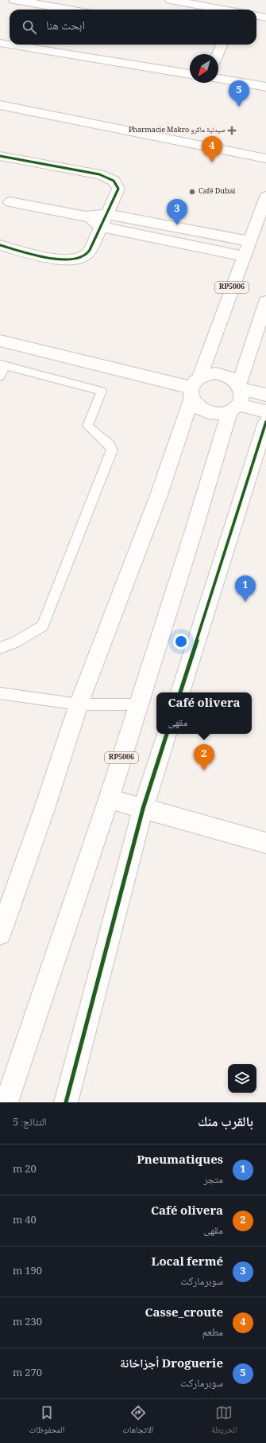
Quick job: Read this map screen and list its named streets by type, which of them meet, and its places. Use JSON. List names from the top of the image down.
{
  "streets": {
    "street": ["RP5006"]
  },
  "places": {
    "health": ["Pharmacie Makro صيدلية ماكرو"],
    "other": ["Café Dubai"]
  },
  "north": "bottom left",
  "page": {
    "search": "ابحث هنا",
    "pins": [
      "5",
      "4",
      "3",
      "1",
      "2"
    ],
    "popup": ["Café olivera", "مقهى"],
    "heading": ["بالقرب منك", "النتائج: 5"],
    "list": [
      {
        "mark": "1",
        "name": "Pneumatiques",
        "note": "متجر",
        "value": "20 m"
      },
      {
        "mark": "2",
        "name": "Café olivera",
        "note": "مقهى",
        "value": "40 m"
      },
      {
        "mark": "3",
        "name": "Local fermé",
        "note": "سوبرماركت",
        "value": "190 m"
      },
      {
        "mark": "4",
        "name": "Casse_croute",
        "note": "مطعم",
        "value": "230 m"
      },
      {
        "mark": "5",
        "name": "Droguerie أجزاخانة",
        "note": "سوبرماركت",
        "value": "270 m"
      }
    ],
    "nav": ["الخريطة", "الاتجاهات", "المحفوظات"]
  }
}
